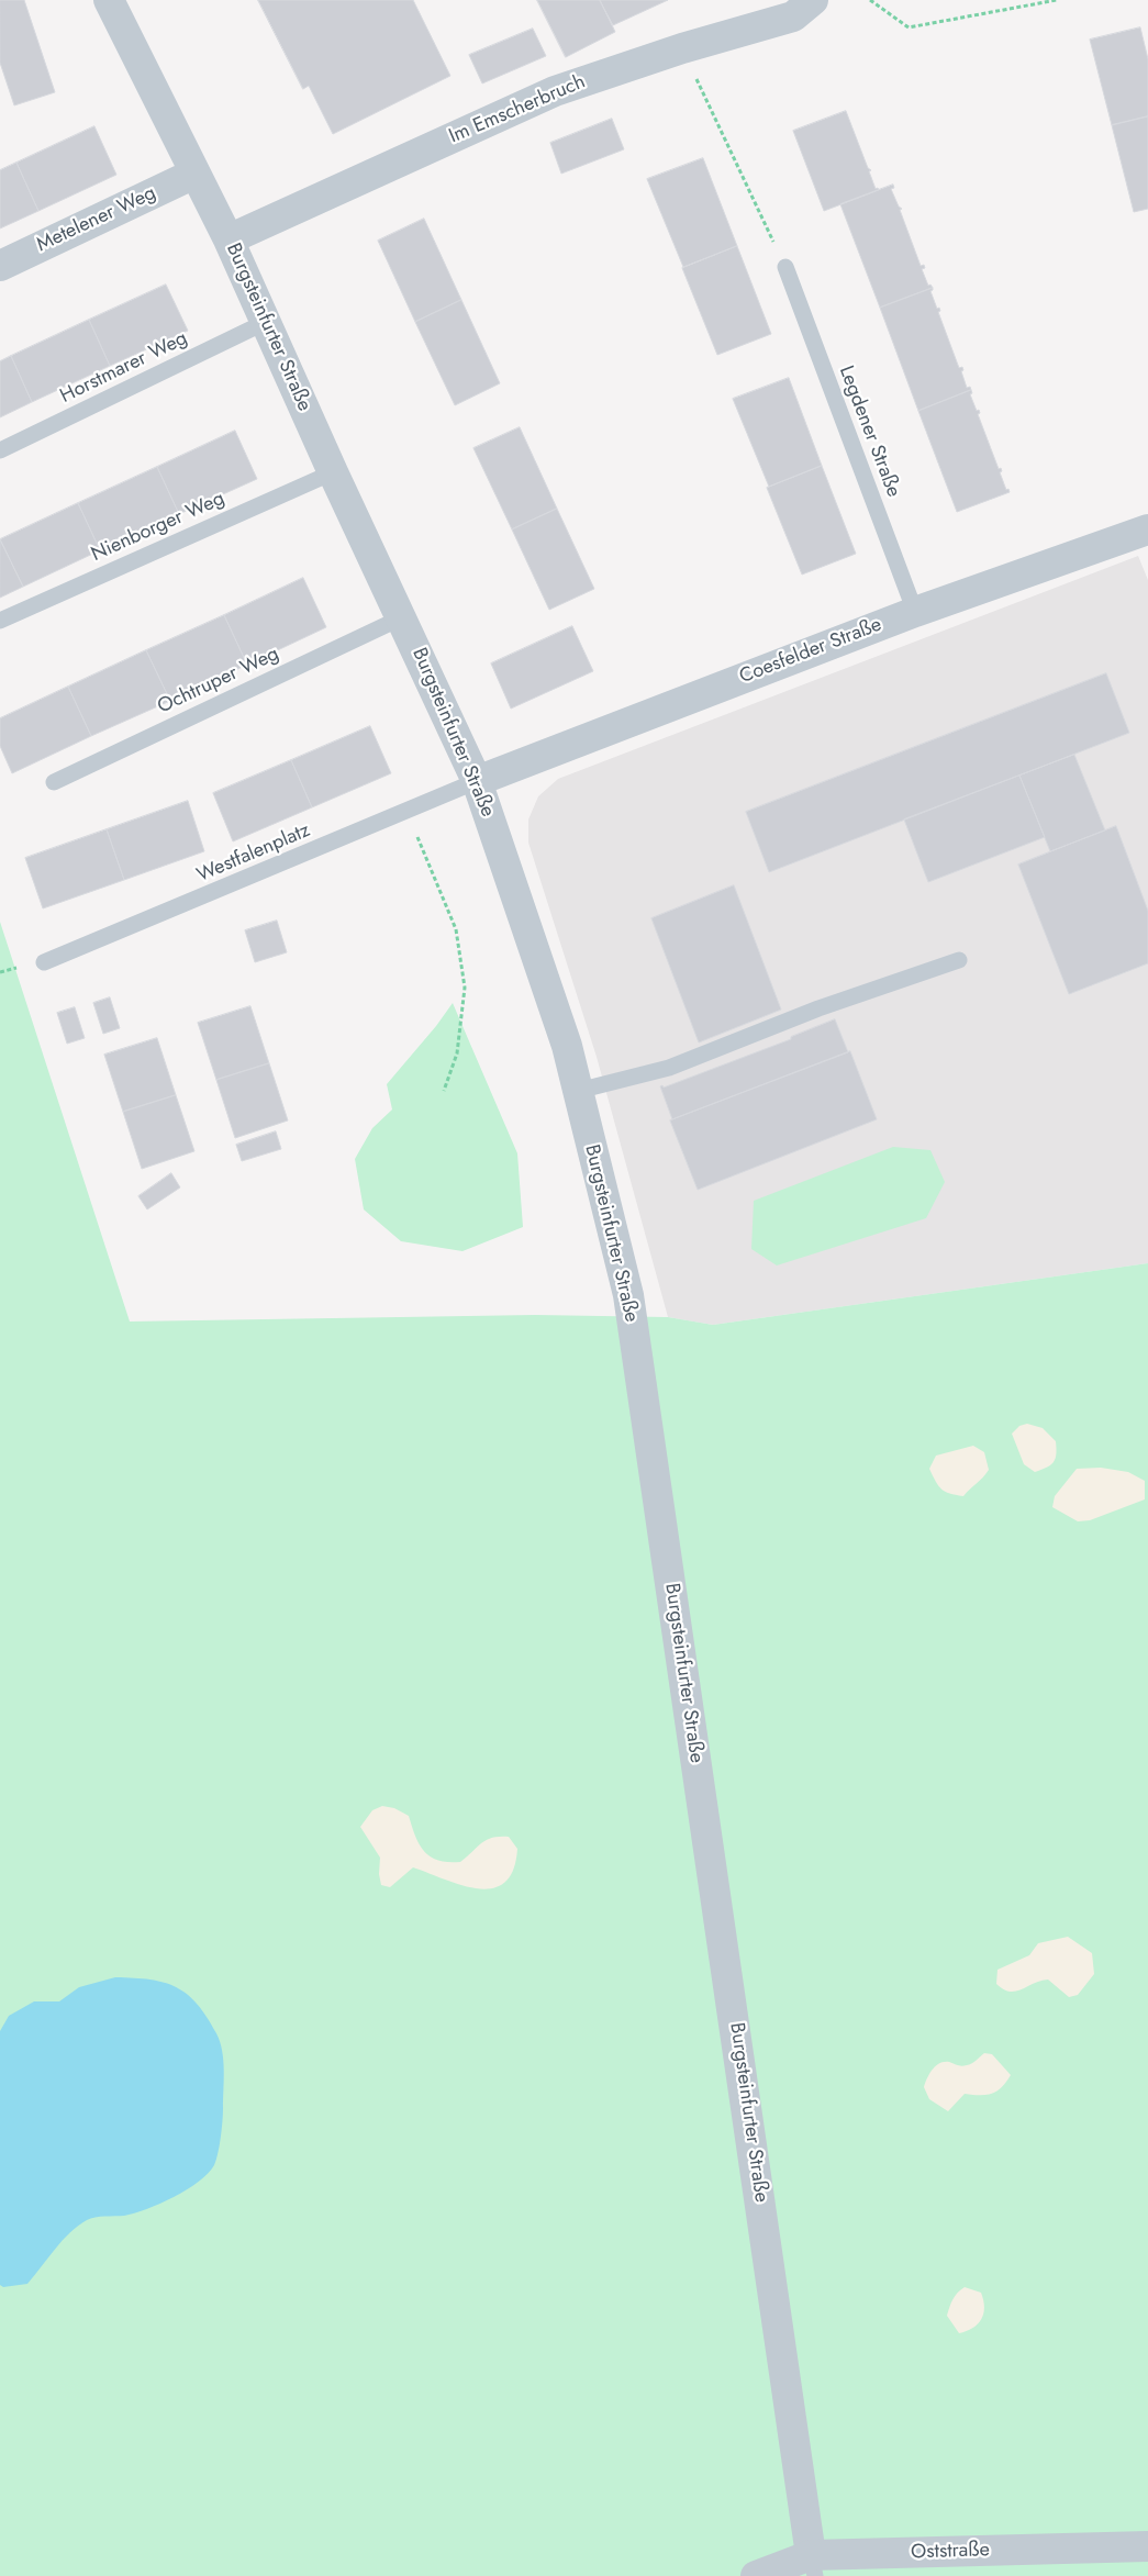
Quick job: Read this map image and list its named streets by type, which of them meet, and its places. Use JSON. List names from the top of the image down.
{
  "streets": {
    "street": [
      "Im Emscherbruch",
      "Metelener Weg",
      "Burgsteinfurter Straße",
      "Coesfelder Straße",
      "Oststraße"
    ],
    "lane": [
      "Horstmarer Weg",
      "Legdener Straße",
      "Nienborger Weg",
      "Ochtruper Weg",
      "Westfalenplatz"
    ]
  },
  "crossings": [
    ["Im Emscherbruch", "Burgsteinfurter Straße"],
    ["Metelener Weg", "Burgsteinfurter Straße"],
    ["Burgsteinfurter Straße", "Horstmarer Weg"],
    ["Burgsteinfurter Straße", "Nienborger Weg"],
    ["Burgsteinfurter Straße", "Coesfelder Straße"],
    ["Burgsteinfurter Straße", "Ochtruper Weg"],
    ["Burgsteinfurter Straße", "Westfalenplatz"],
    ["Burgsteinfurter Straße", "Oststraße"],
    ["Legdener Straße", "Coesfelder Straße"],
    ["Coesfelder Straße", "Westfalenplatz"]
  ]
}
